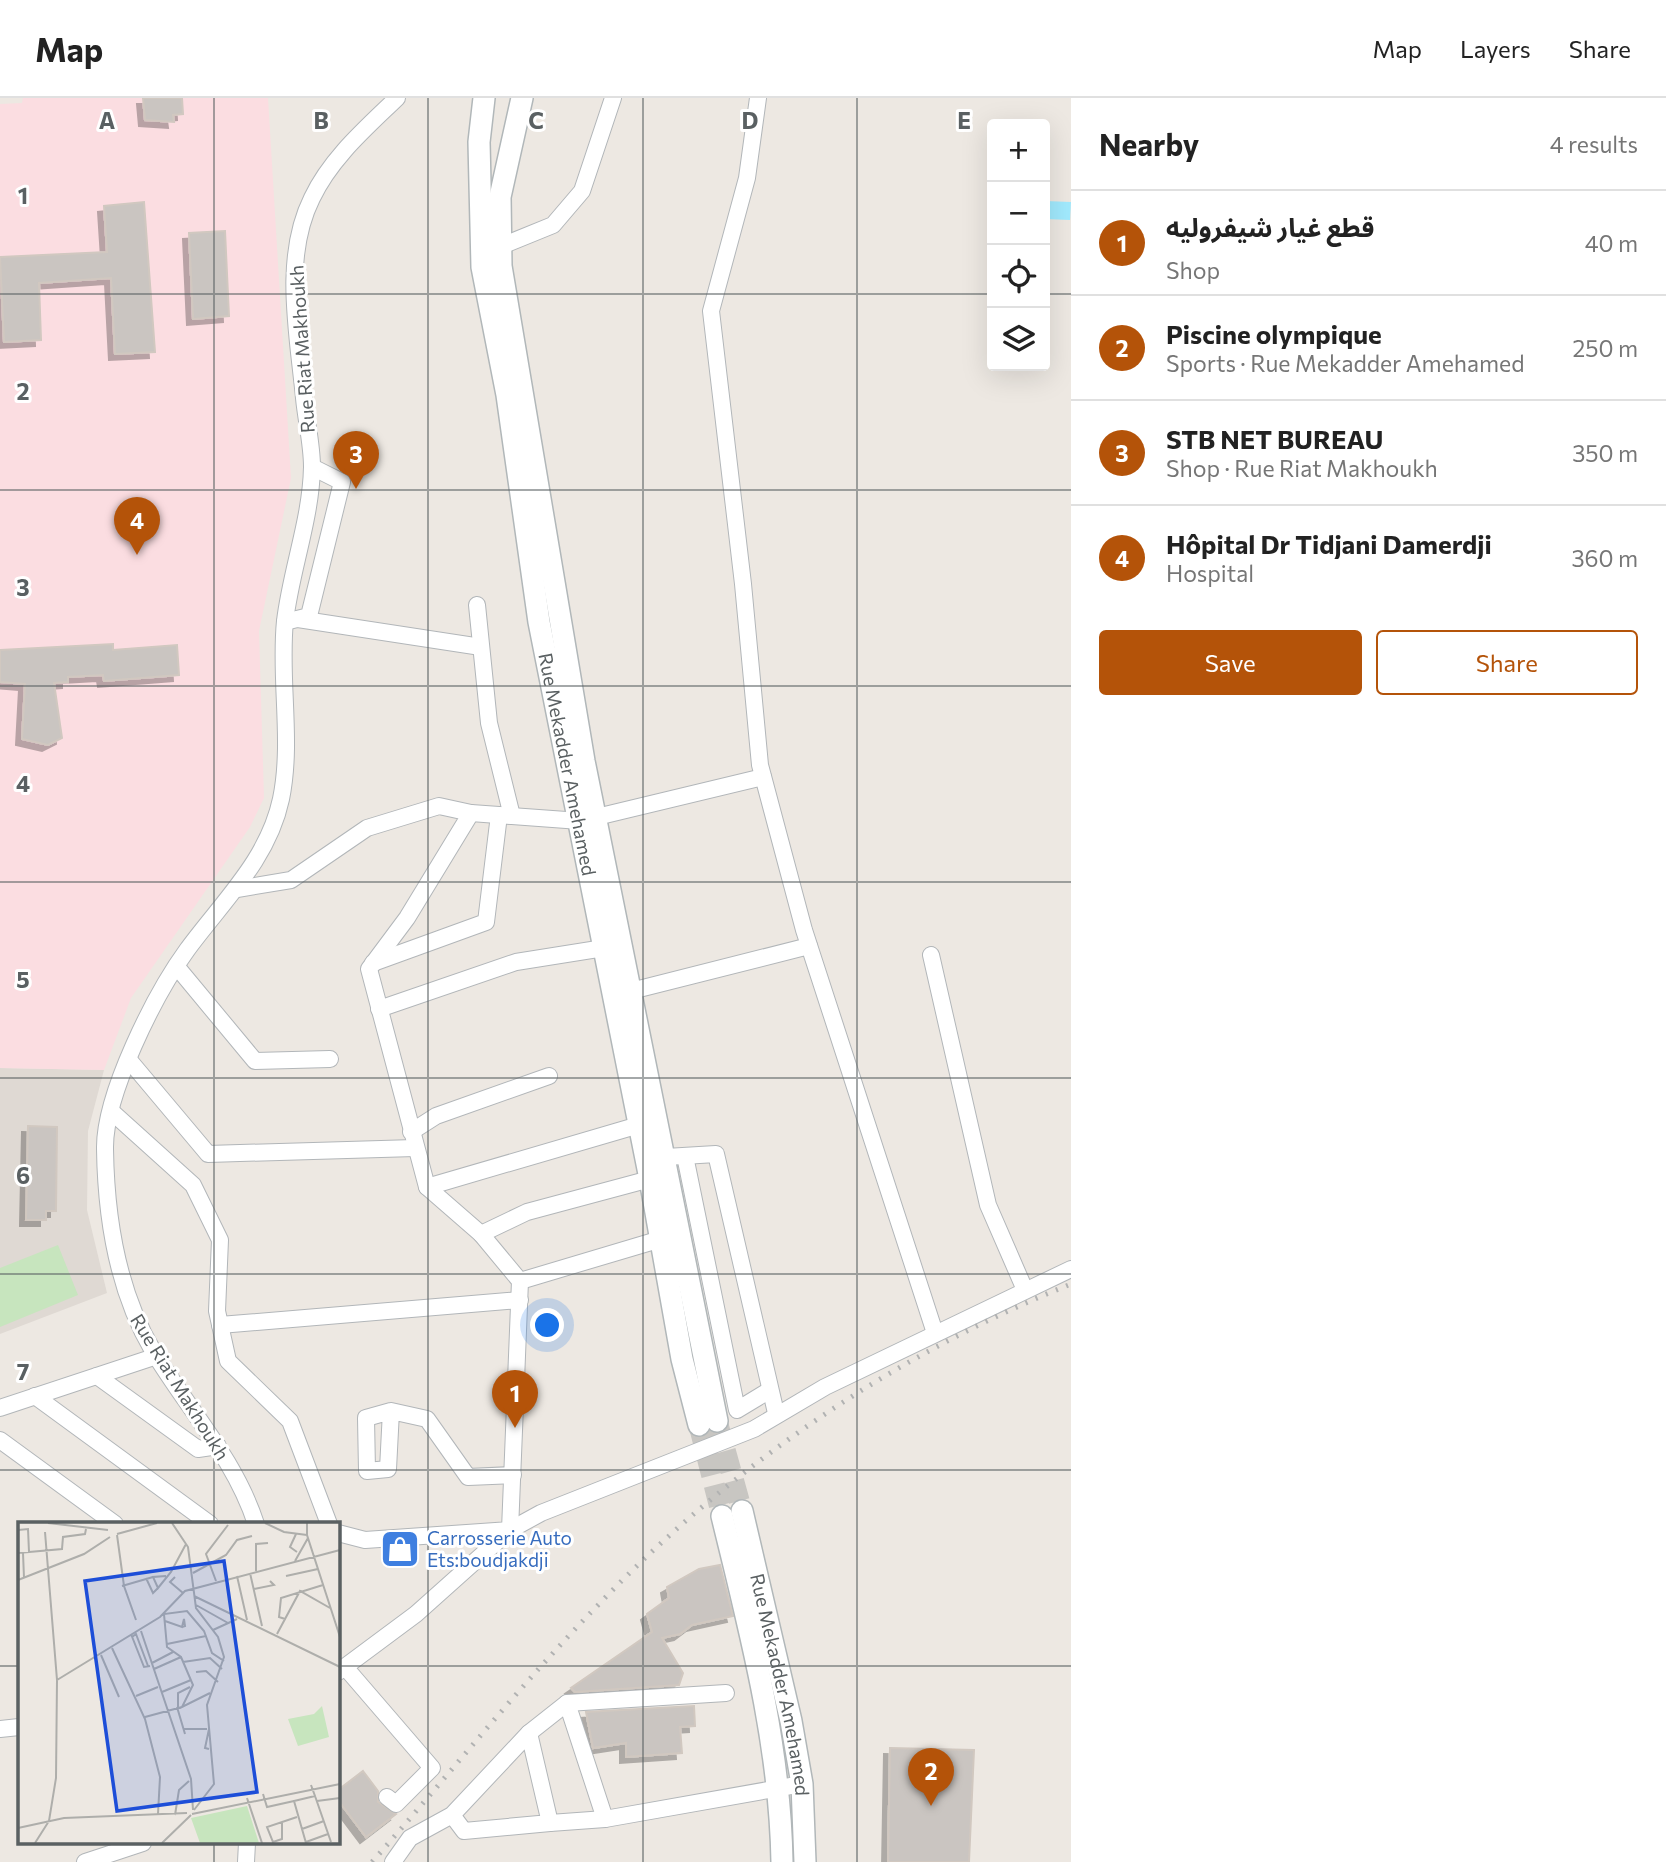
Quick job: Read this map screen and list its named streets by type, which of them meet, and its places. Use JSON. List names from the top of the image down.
{
  "streets": {
    "main road": ["Rue Mekadder Amehamed"],
    "street": ["Rue Riat Makhoukh"]
  },
  "places": {
    "shop": ["Carrosserie Auto Ets:boudjakdji"]
  },
  "page": {
    "header": "Map",
    "nav": ["Map", "Layers", "Share"],
    "heading": ["Nearby", "4 results"],
    "map_buttons": ["+", "−"],
    "list": [
      {
        "mark": "1",
        "name": "قطع غيار شيفروليه",
        "note": "Shop",
        "value": "40 m"
      },
      {
        "mark": "2",
        "name": "Piscine olympique",
        "note": "Sports · Rue Mekadder Amehamed",
        "value": "250 m"
      },
      {
        "mark": "3",
        "name": "STB NET BUREAU",
        "note": "Shop · Rue Riat Makhoukh",
        "value": "350 m"
      },
      {
        "mark": "4",
        "name": "Hôpital Dr Tidjani Damerdji",
        "note": "Hospital",
        "value": "360 m"
      }
    ],
    "pins": [
      "3",
      "4",
      "1",
      "2"
    ],
    "buttons": ["Save", "Share"]
  },
  "grid": {
    "columns": [
      "A",
      "B",
      "C",
      "D",
      "E"
    ],
    "rows": [
      "1",
      "2",
      "3",
      "4",
      "5",
      "6",
      "7"
    ]
  }
}
